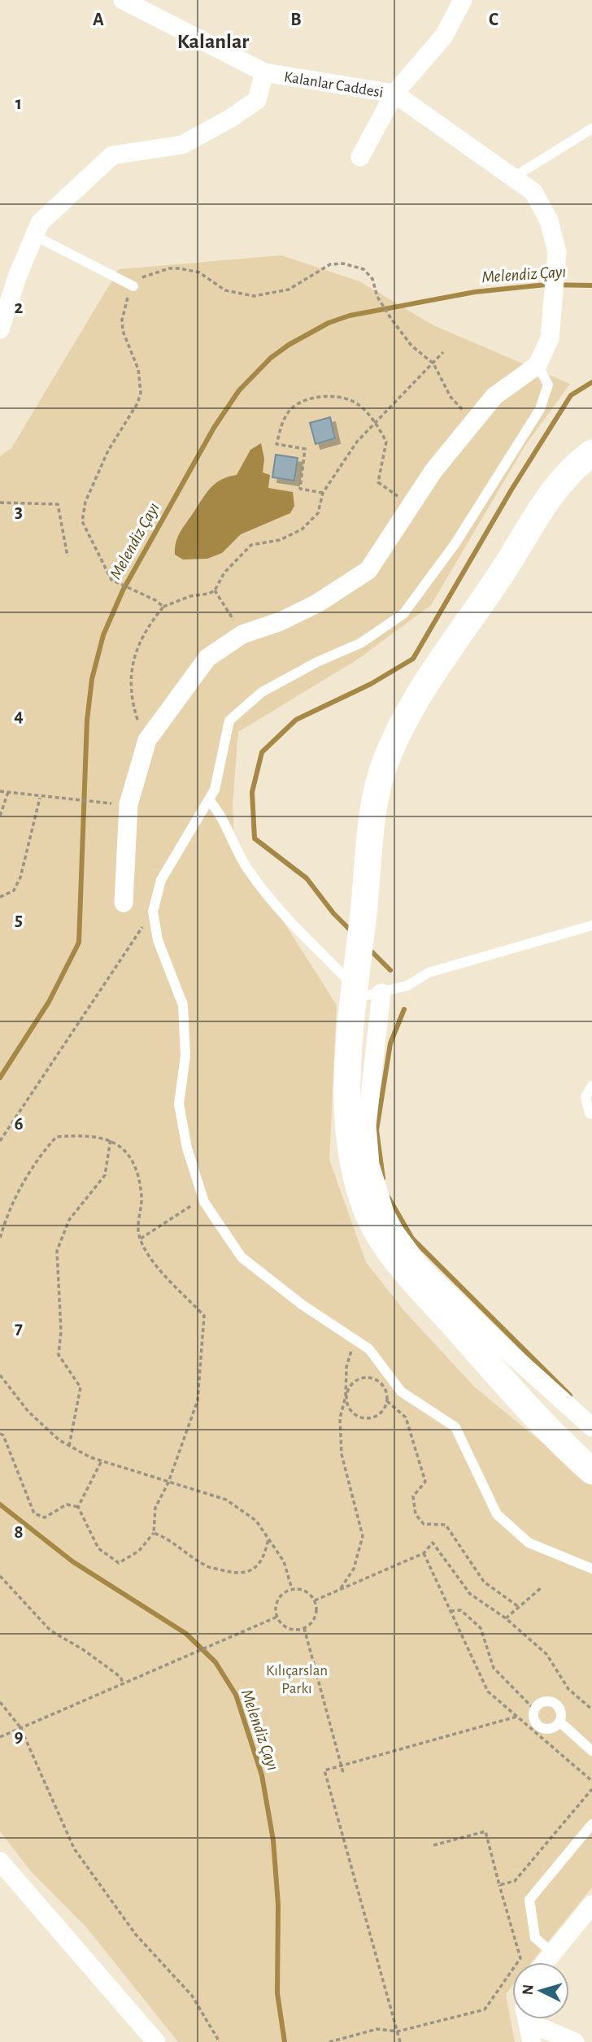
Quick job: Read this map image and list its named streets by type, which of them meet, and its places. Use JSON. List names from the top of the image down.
{
  "streets": {
    "street": ["Kalanlar Caddesi"]
  },
  "districts": ["Kalanlar"],
  "water": ["Melendiz Çayı"],
  "parks": ["Kılıçarslan Parkı"],
  "north": "left",
  "grid": {
    "columns": ["A", "B", "C"],
    "rows": [
      "1",
      "2",
      "3",
      "4",
      "5",
      "6",
      "7",
      "8",
      "9"
    ]
  }
}
